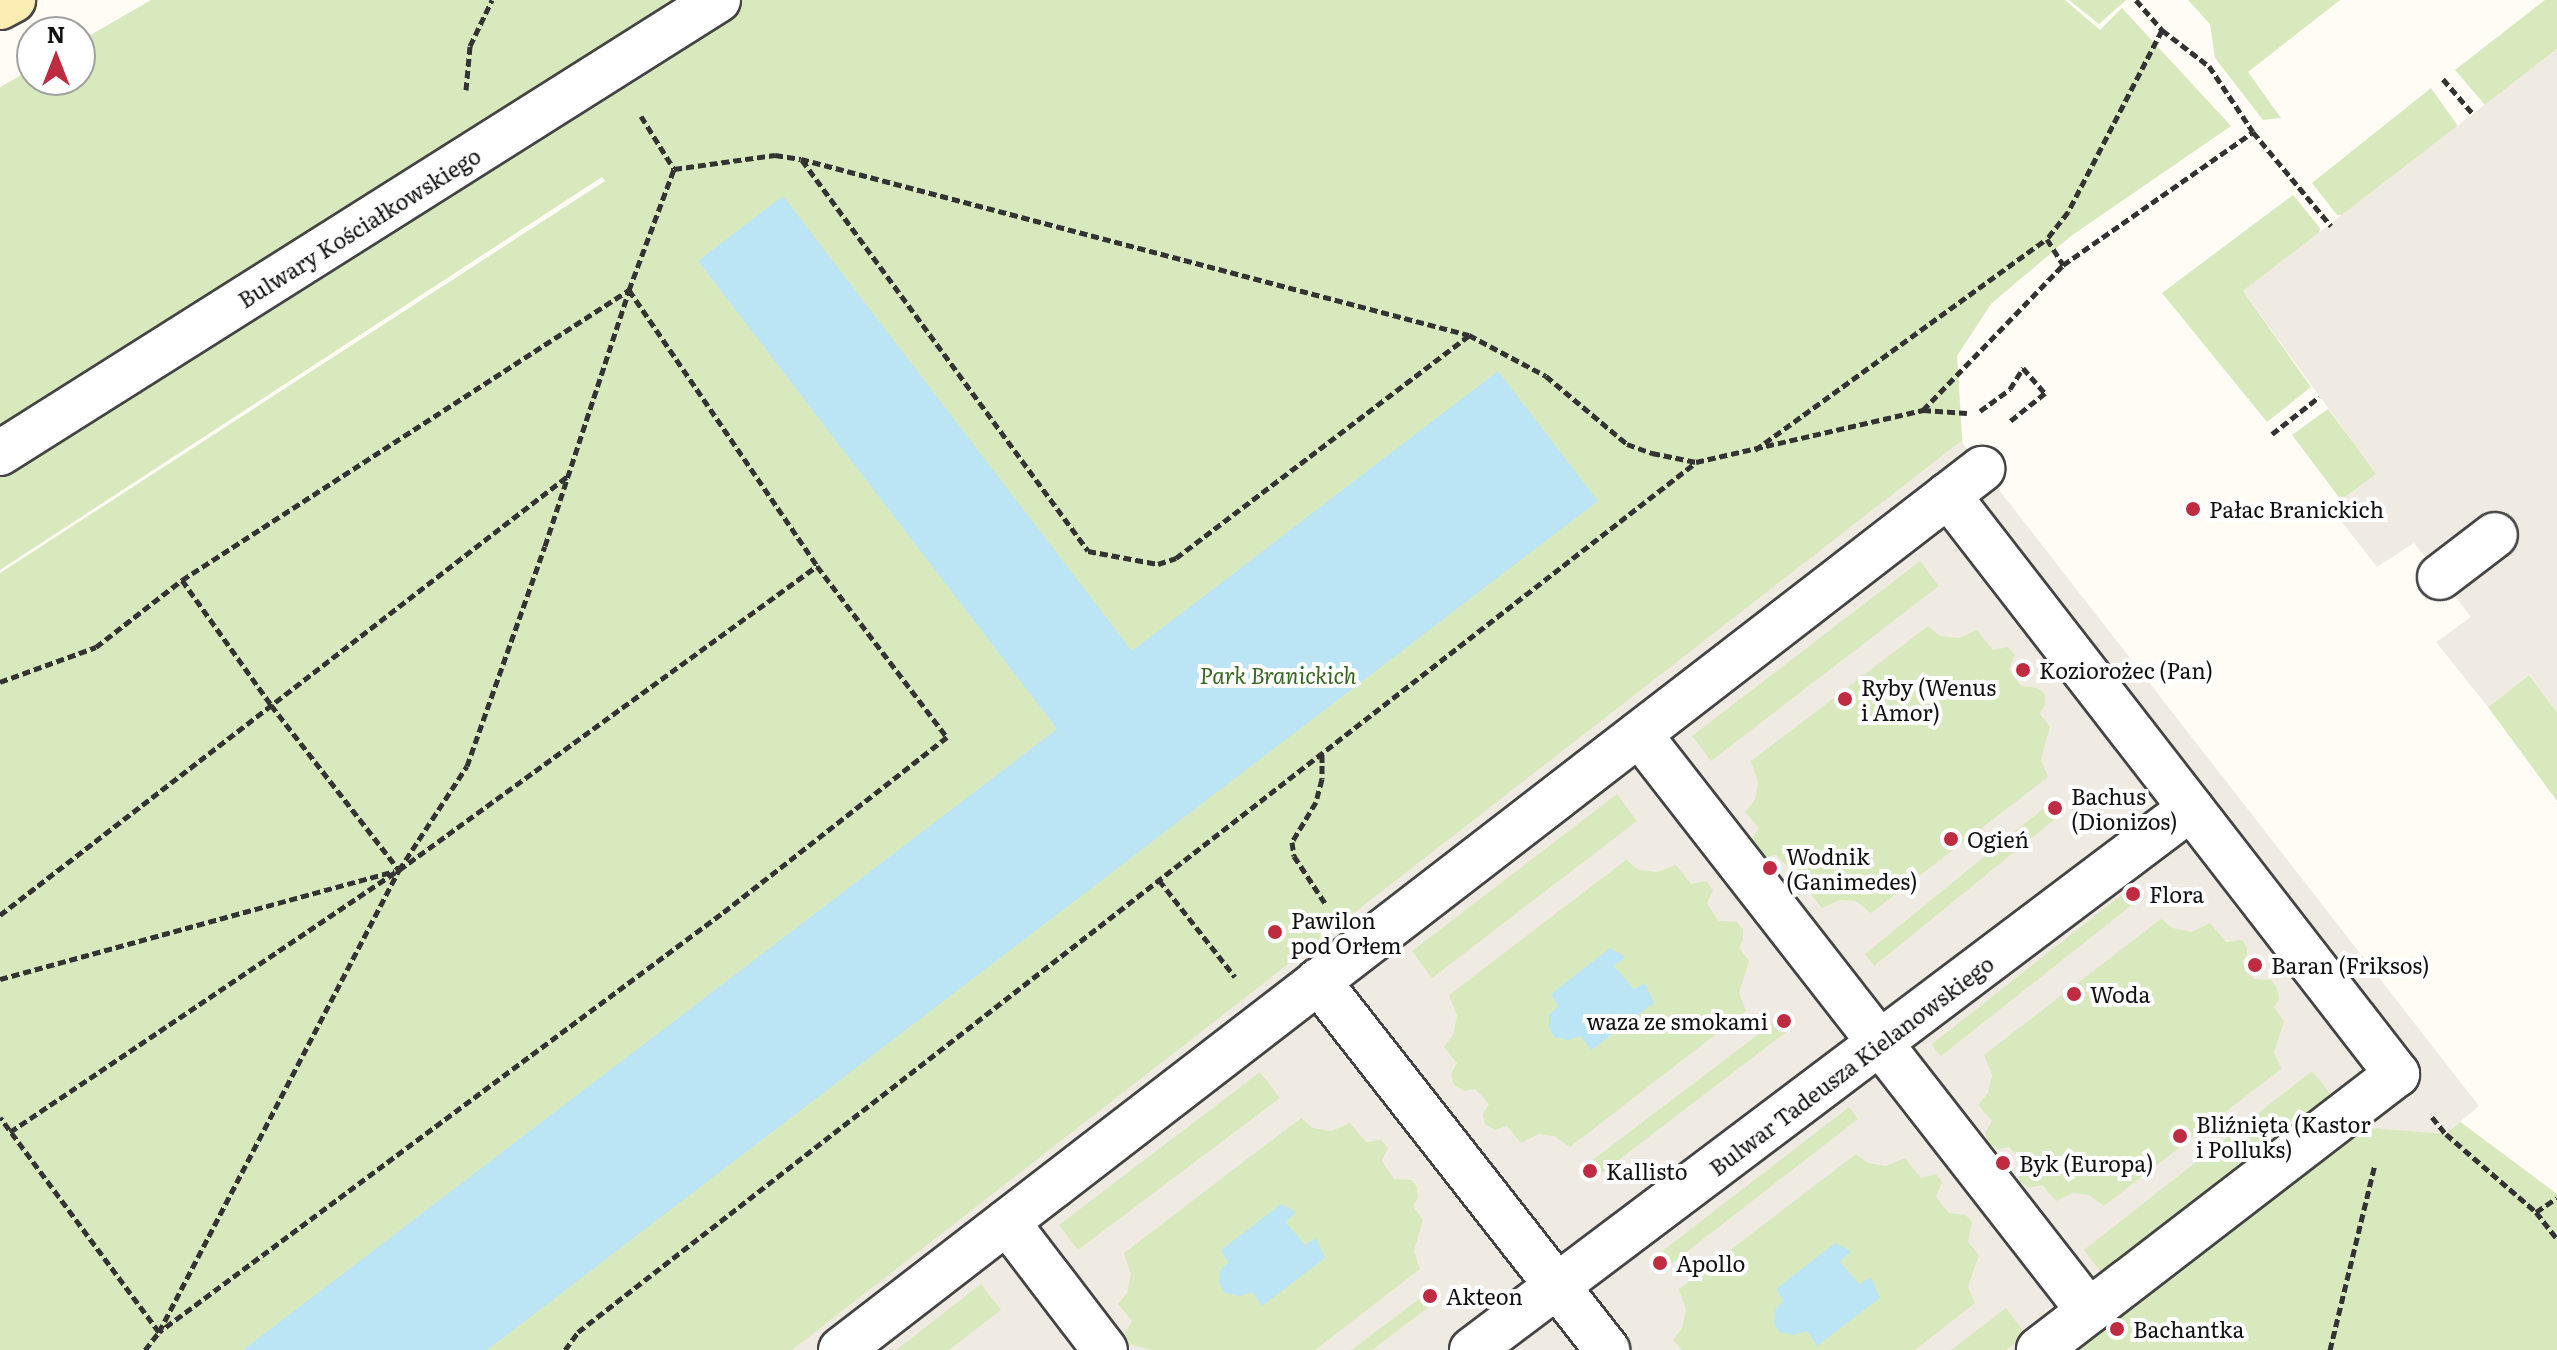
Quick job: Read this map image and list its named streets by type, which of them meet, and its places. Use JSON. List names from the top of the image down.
{
  "streets": {
    "street": ["Bulwary Kościałkowskiego", "Bulwar Tadeusza Kielanowskiego"]
  },
  "parks": ["Park Branickich"],
  "places": [
    "Pałac Branickich",
    "Koziorożec (Pan)",
    "Ryby (Wenus i Amor)",
    "Bachus (Dionizos)",
    "Ogień",
    "Wodnik (Ganimedes)",
    "Flora",
    "Pawilon pod Orłem",
    "Baran (Friksos)",
    "Woda",
    "waza ze smokami",
    "Bliźnięta (Kastor i Polluks)",
    "Byk (Europa)",
    "Kallisto",
    "Apollo",
    "Akteon",
    "Bachantka"
  ],
  "north": "top"
}
